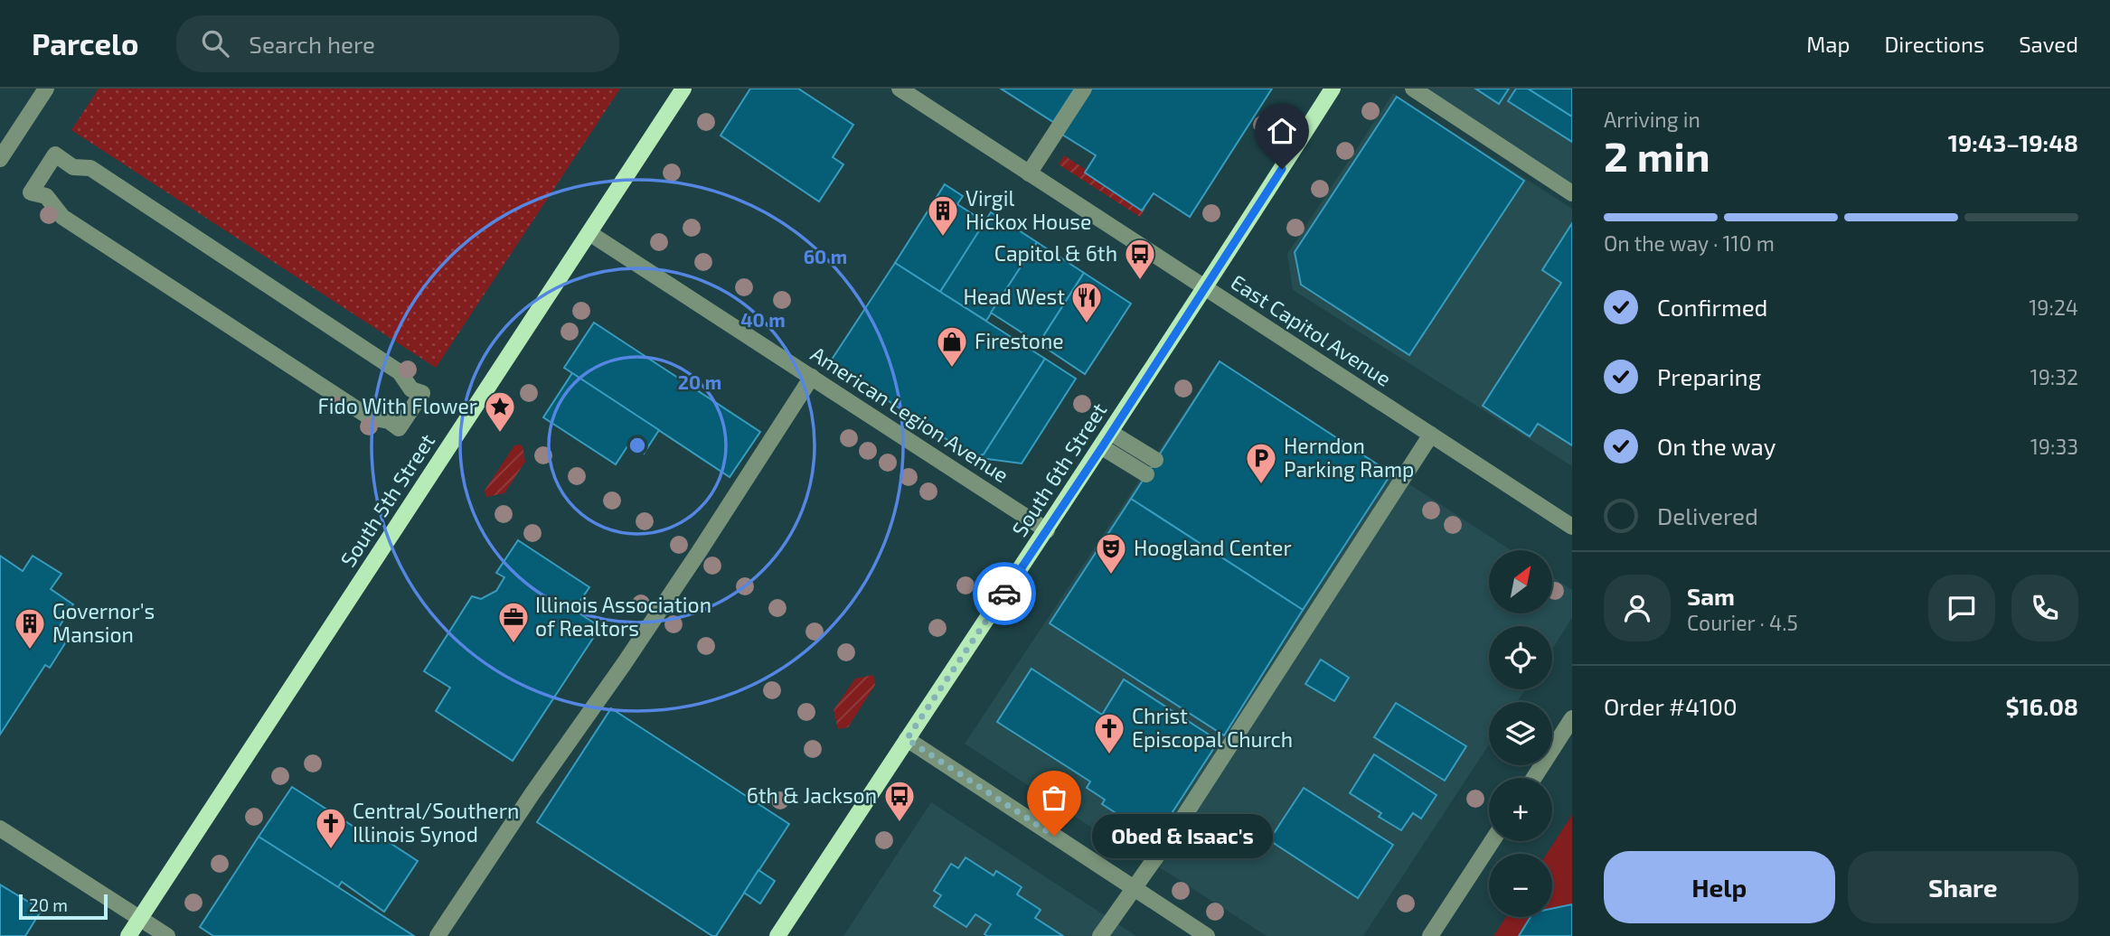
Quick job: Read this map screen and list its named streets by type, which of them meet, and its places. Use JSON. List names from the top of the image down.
{
  "streets": {
    "main road": ["South 6th Street", "South 5th Street"],
    "street": ["East Capitol Avenue", "American Legion Avenue"]
  },
  "crossings": [
    ["East Capitol Avenue", "South 6th Street"],
    ["American Legion Avenue", "South 6th Street"],
    ["American Legion Avenue", "South 5th Street"]
  ],
  "places": {
    "building": ["Virgil Hickox House", "Governor's Mansion"],
    "bus stop": ["Capitol & 6th", "6th & Jackson"],
    "restaurant": ["Head West"],
    "shop": ["Firestone"],
    "place": ["Fido With Flower"],
    "parking": ["Herndon Parking Ramp"],
    "theatre": ["Hoogland Center"],
    "office": ["Illinois Association of Realtors"],
    "church": ["Christ Episcopal Church", "Central/Southern Illinois Synod"],
    "other": ["Obed & Isaac's"]
  },
  "scale_bar": "20 m",
  "north": "top right",
  "page": {
    "header": "Parcelo",
    "search": "Search here",
    "nav": ["Map", "Directions", "Saved"],
    "heading": ["2 min", "Arriving in", "19:43–19:48"],
    "panel": [
      "Sam",
      "Courier · 4.5",
      "Order #4100",
      "$16.08"
    ],
    "bar": "On the way · 110 m",
    "list": [
      ["Confirmed", "19:24"],
      ["Preparing", "19:32"],
      ["On the way", "19:33"],
      "Delivered"
    ],
    "map_buttons": ["+", "−"],
    "bubble": "Obed & Isaac's",
    "buttons": ["Help", "Share"],
    "scale": "20 m"
  },
  "rings": ["60 m", "40 m", "20 m"]
}
